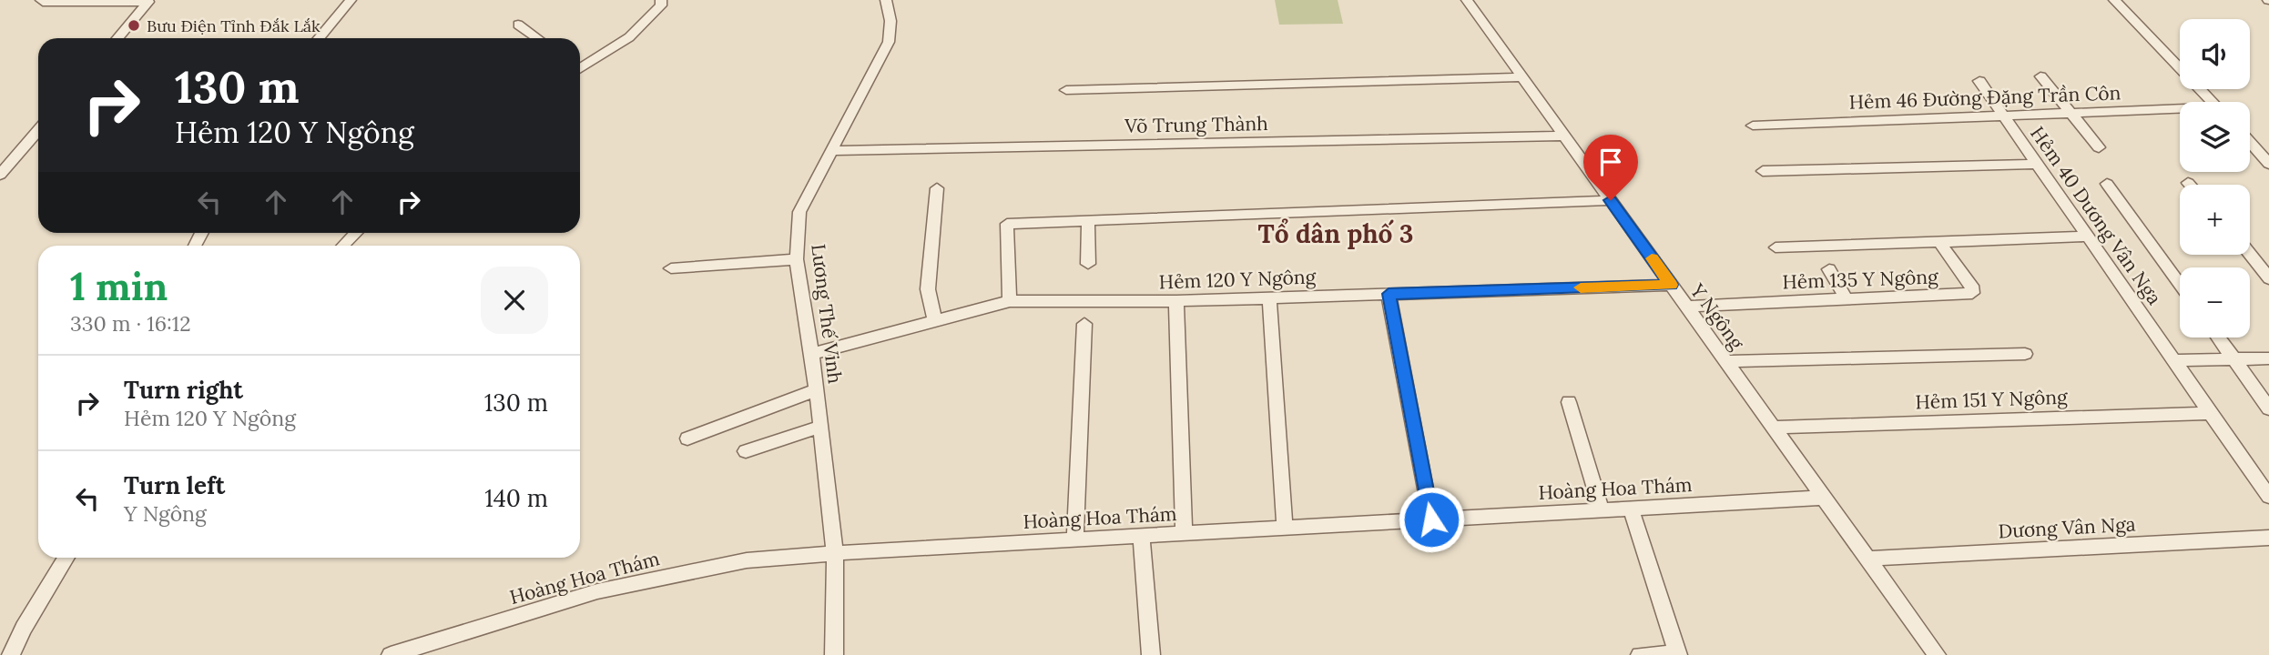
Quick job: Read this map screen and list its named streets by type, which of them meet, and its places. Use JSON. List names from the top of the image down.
{
  "streets": {
    "street": [
      "Hẻm 46 Đường Đặng Trần Côn",
      "Võ Trung Thành",
      "Hẻm 40 Dương Vân Nga",
      "Hẻm 120 Y Ngông",
      "Hẻm 135 Y Ngông",
      "Lương Thế Vinh",
      "Y Ngông",
      "Hẻm 151 Y Ngông",
      "Hoàng Hoa Thám",
      "Dương Vân Nga"
    ]
  },
  "crossings": [
    ["Hẻm 46 Đường Đặng Trần Côn", "Hẻm 40 Dương Vân Nga"],
    ["Võ Trung Thành", "Lương Thế Vinh"],
    ["Võ Trung Thành", "Y Ngông"],
    ["Hẻm 40 Dương Vân Nga", "Hẻm 151 Y Ngông"],
    ["Hẻm 120 Y Ngông", "Lương Thế Vinh"],
    ["Hẻm 120 Y Ngông", "Y Ngông"],
    ["Hẻm 135 Y Ngông", "Y Ngông"],
    ["Lương Thế Vinh", "Hoàng Hoa Thám"],
    ["Y Ngông", "Hẻm 151 Y Ngông"],
    ["Y Ngông", "Hoàng Hoa Thám"],
    ["Y Ngông", "Dương Vân Nga"]
  ],
  "districts": ["Tổ dân phố 3"],
  "places": ["Bưu Điện Tỉnh Đắk Lắk"],
  "page": {
    "map_buttons": ["+", "−"],
    "turn": ["130 m", "Hẻm 120 Y Ngông"],
    "heading": ["1 min", "330 m · 16:12"],
    "list": [
      {
        "name": "Turn right",
        "note": "Hẻm 120 Y Ngông",
        "value": "130 m"
      },
      {
        "name": "Turn left",
        "note": "Y Ngông",
        "value": "140 m"
      }
    ]
  }
}
